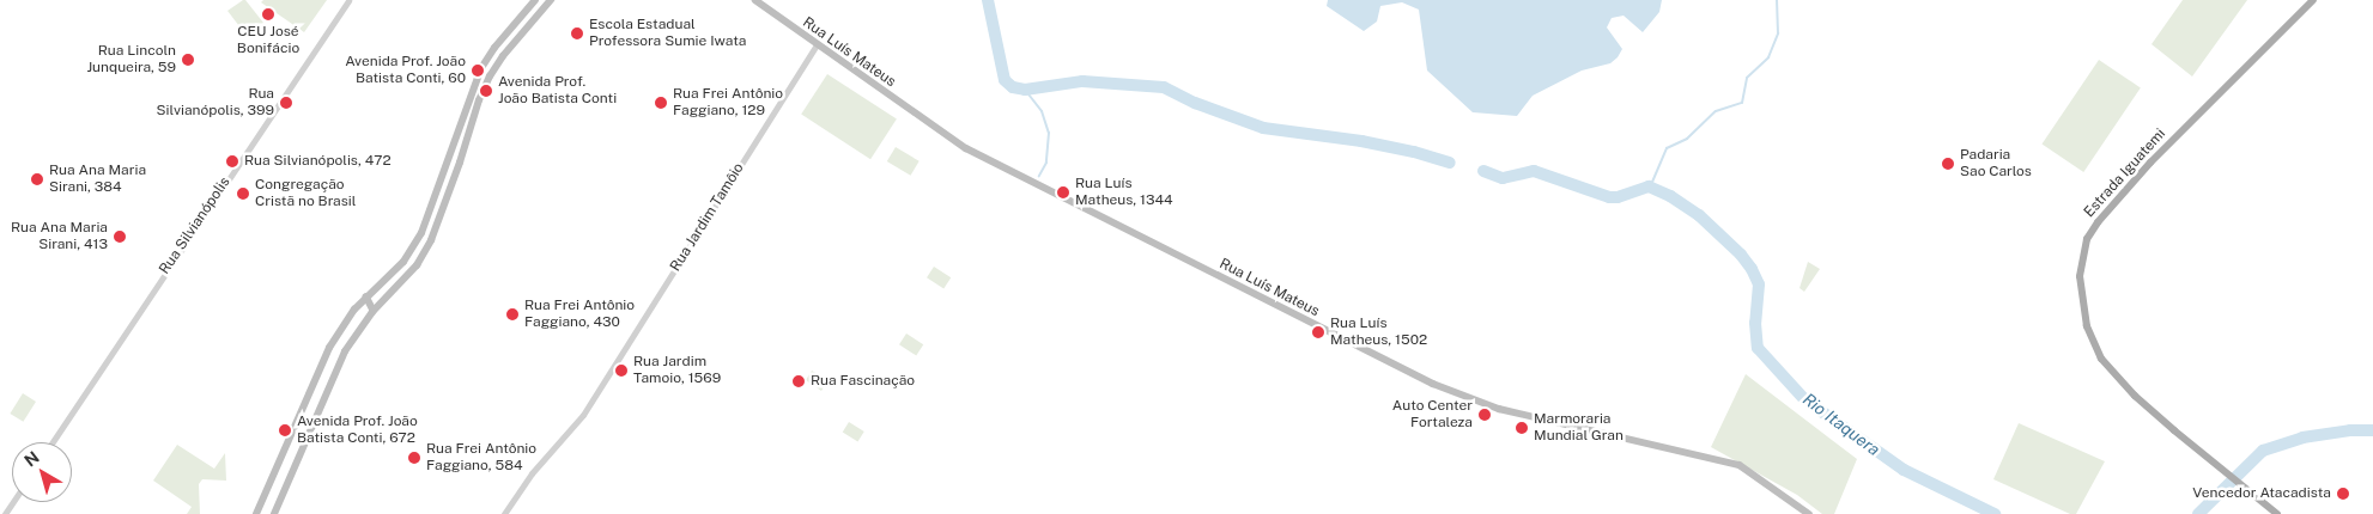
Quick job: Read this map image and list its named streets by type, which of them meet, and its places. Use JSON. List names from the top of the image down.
{
  "streets": {
    "main road": ["Rua Luís Mateus", "Estrada Iguatemi"],
    "street": ["Rua Jardim Tamôio", "Rua Silvianópolis"]
  },
  "crossings": [
    ["Rua Luís Mateus", "Rua Jardim Tamôio"]
  ],
  "water": ["Rio Itaquera"],
  "places": [
    "CEU José Bonifácio",
    "Escola Estadual Professora Sumie Iwata",
    "Rua Lincoln Junqueira, 59",
    "Avenida Prof. João Batista Conti, 60",
    "Avenida Prof. João Batista Conti",
    "Rua Silvianópolis, 399",
    "Rua Frei Antônio Faggiano, 129",
    "Rua Silvianópolis, 472",
    "Padaria Sao Carlos",
    "Rua Ana Maria Sirani, 384",
    "Rua Luís Matheus, 1344",
    "Congregação Cristã no Brasil",
    "Rua Ana Maria Sirani, 413",
    "Rua Frei Antônio Faggiano, 430",
    "Rua Luís Matheus, 1502",
    "Rua Jardim Tamoio, 1569",
    "Rua Fascinação",
    "Auto Center Fortaleza",
    "Marmoraria Mundial Gran",
    "Avenida Prof. João Batista Conti, 672",
    "Rua Frei Antônio Faggiano, 584",
    "Vencedor Atacadista"
  ],
  "north": "top left"
}
